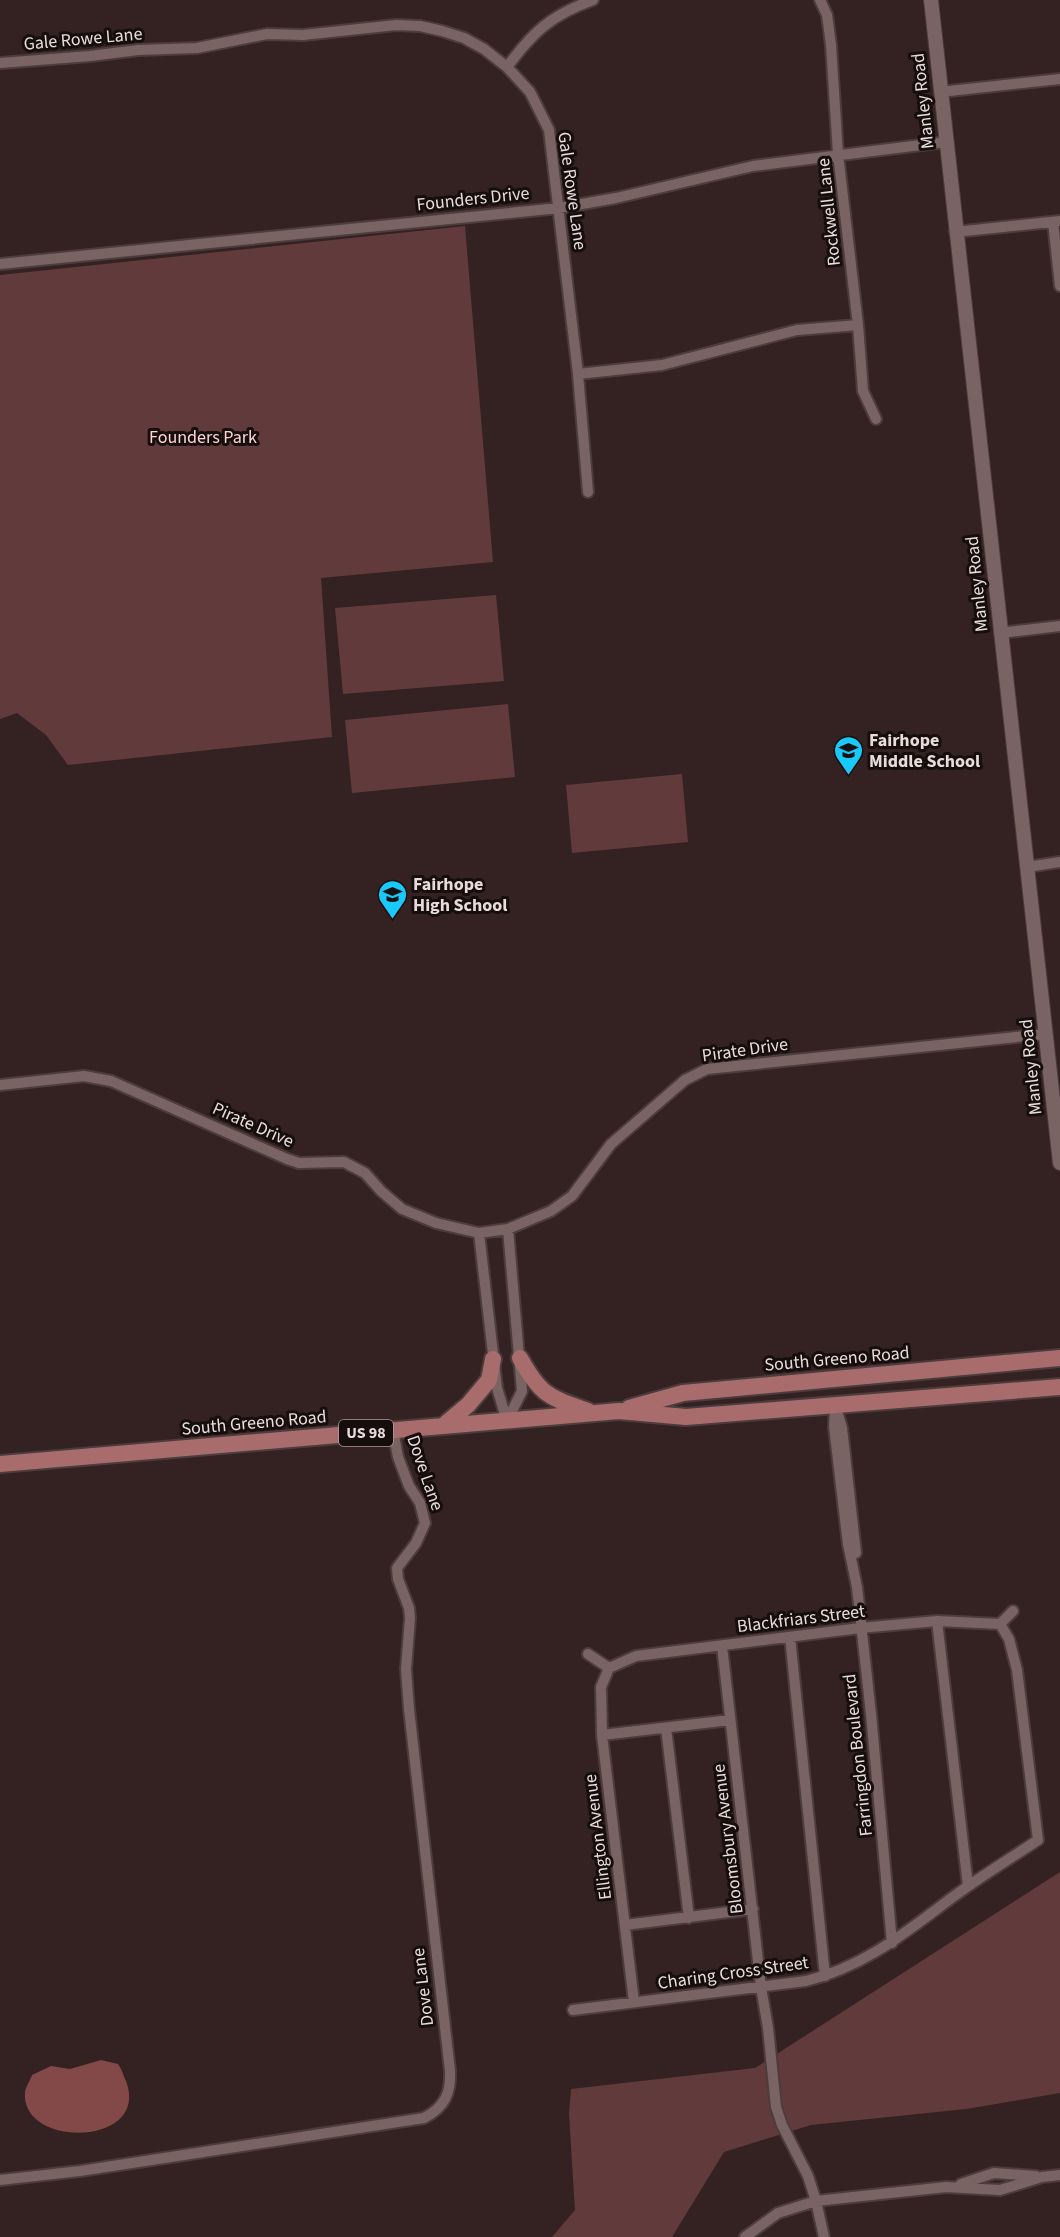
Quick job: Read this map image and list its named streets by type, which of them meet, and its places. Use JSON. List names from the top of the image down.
{
  "streets": {
    "main road": ["South Greeno Road", "US 98"],
    "street": [
      "Gale Rowe Lane",
      "Manley Road",
      "Founders Drive",
      "Rockwell Lane",
      "Pirate Drive",
      "Dove Lane",
      "Blackfriars Street",
      "Farringdon Boulevard",
      "Ellington Avenue",
      "Bloomsbury Avenue",
      "Charing Cross Street"
    ]
  },
  "crossings": [
    ["Gale Rowe Lane", "Founders Drive"],
    ["Manley Road", "Founders Drive"],
    ["Manley Road", "Pirate Drive"],
    ["Founders Drive", "Rockwell Lane"],
    ["South Greeno Road", "Dove Lane"],
    ["South Greeno Road", "Farringdon Boulevard"],
    ["Blackfriars Street", "Farringdon Boulevard"],
    ["Blackfriars Street", "Ellington Avenue"],
    ["Blackfriars Street", "Bloomsbury Avenue"],
    ["Blackfriars Street", "Charing Cross Street"],
    ["Farringdon Boulevard", "Charing Cross Street"],
    ["Ellington Avenue", "Charing Cross Street"],
    ["Bloomsbury Avenue", "Charing Cross Street"]
  ],
  "parks": ["Founders Park"],
  "places": {
    "school or university": ["Fairhope Middle School", "Fairhope High School"]
  }
}
